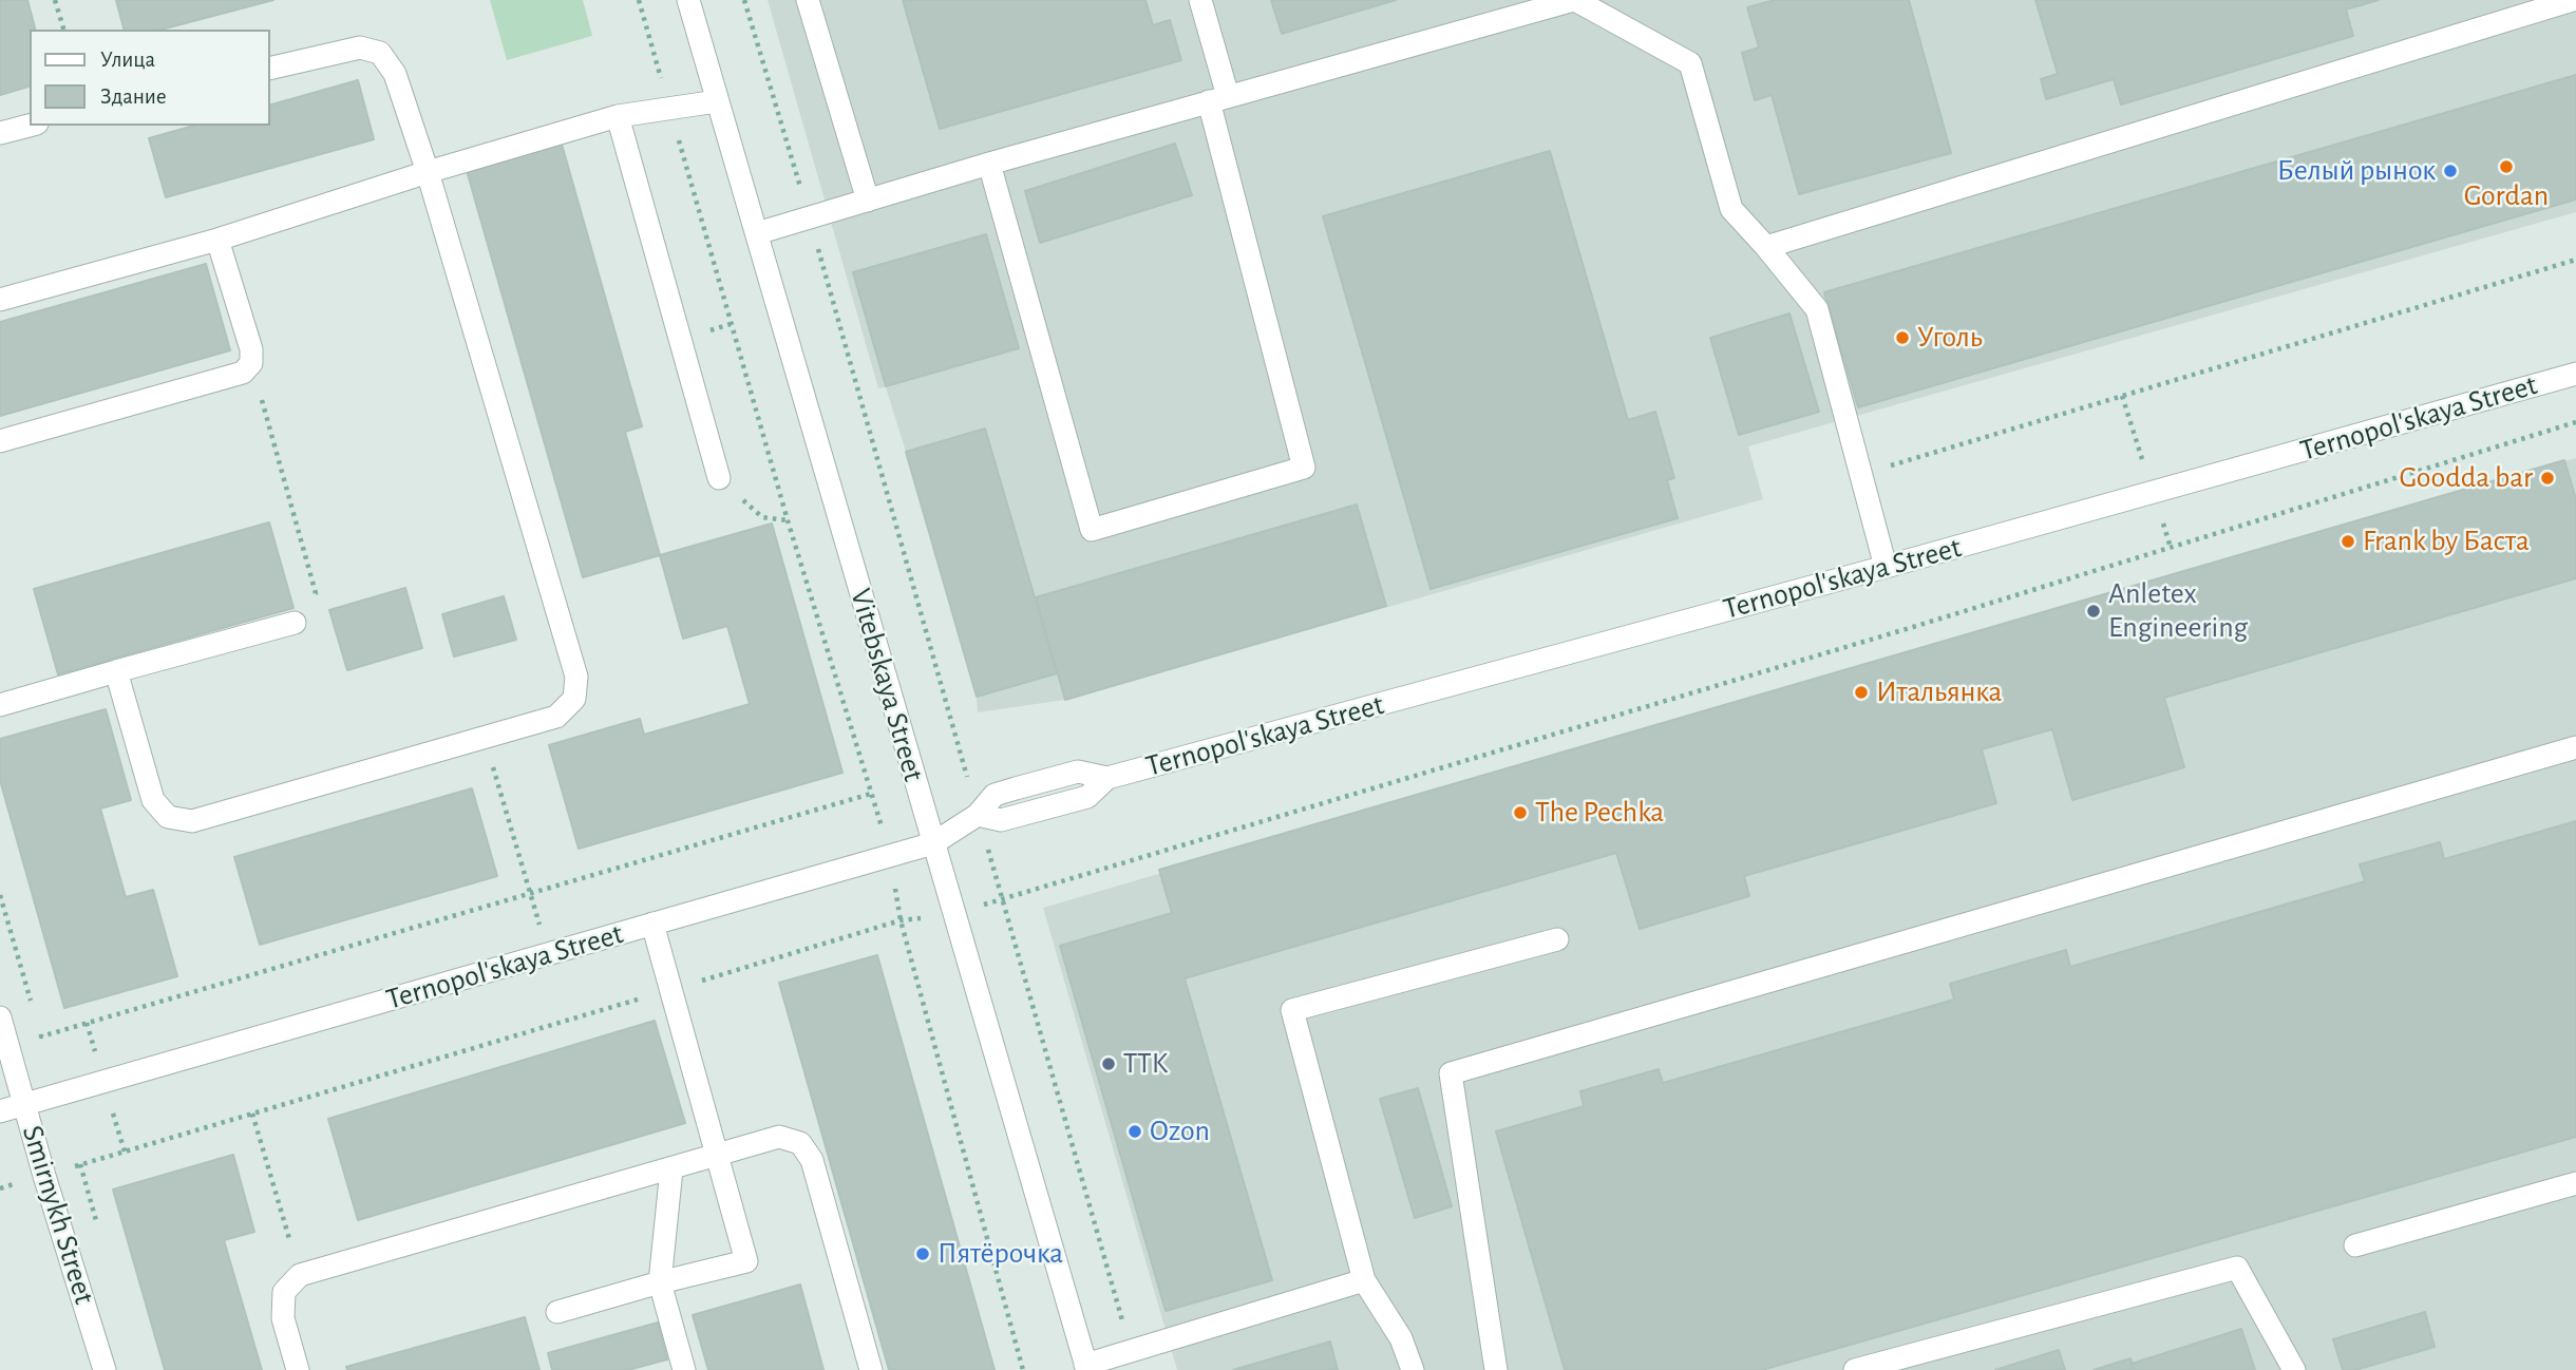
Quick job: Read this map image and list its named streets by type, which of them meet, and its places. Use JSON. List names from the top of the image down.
{
  "streets": {
    "street": ["Ternopol'skaya Street", "Vitebskaya Street", "Smirnykh Street"]
  },
  "crossings": [
    ["Ternopol'skaya Street", "Vitebskaya Street"],
    ["Ternopol'skaya Street", "Smirnykh Street"]
  ],
  "places": [
    "Gordan",
    "Белый рынок",
    "Уголь",
    "Goodda bar",
    "Frank by Баста",
    "Anletex Engineering",
    "Итальянка",
    "The Pechka",
    "ТТК",
    "Ozon",
    "Пятёрочка"
  ],
  "legend": ["Улица", "Здание"]
}
